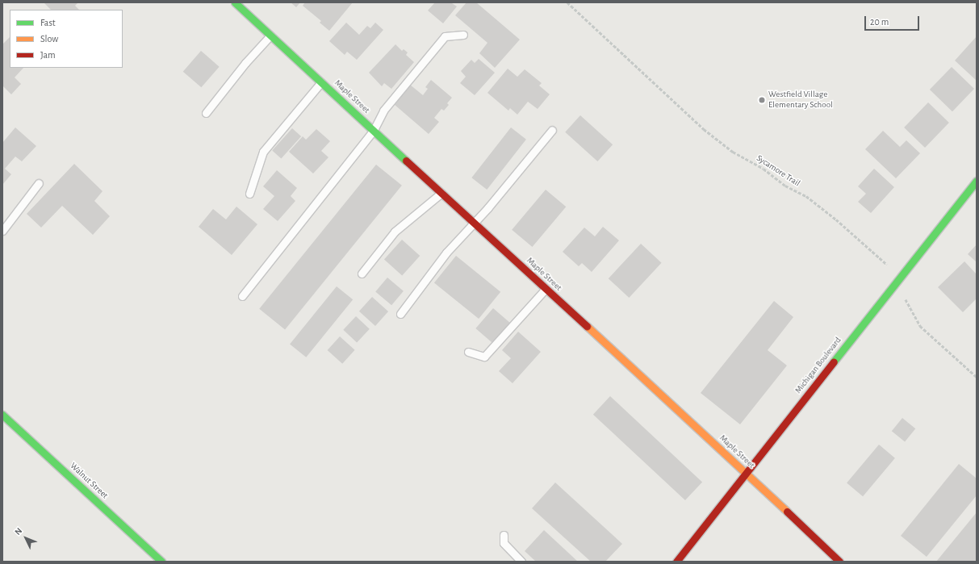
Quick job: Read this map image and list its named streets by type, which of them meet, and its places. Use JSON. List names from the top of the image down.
{
  "streets": {
    "street": ["Maple Street", "Michigan Boulevard", "Walnut Street"],
    "path": ["Sycamore Trail"]
  },
  "crossings": [
    ["Maple Street", "Michigan Boulevard"],
    ["Sycamore Trail", "Michigan Boulevard"]
  ],
  "places": ["Westfield Village Elementary School"],
  "legend": ["Fast", "Slow", "Jam"],
  "scale_bar": "20 m",
  "north": "top left"
}
